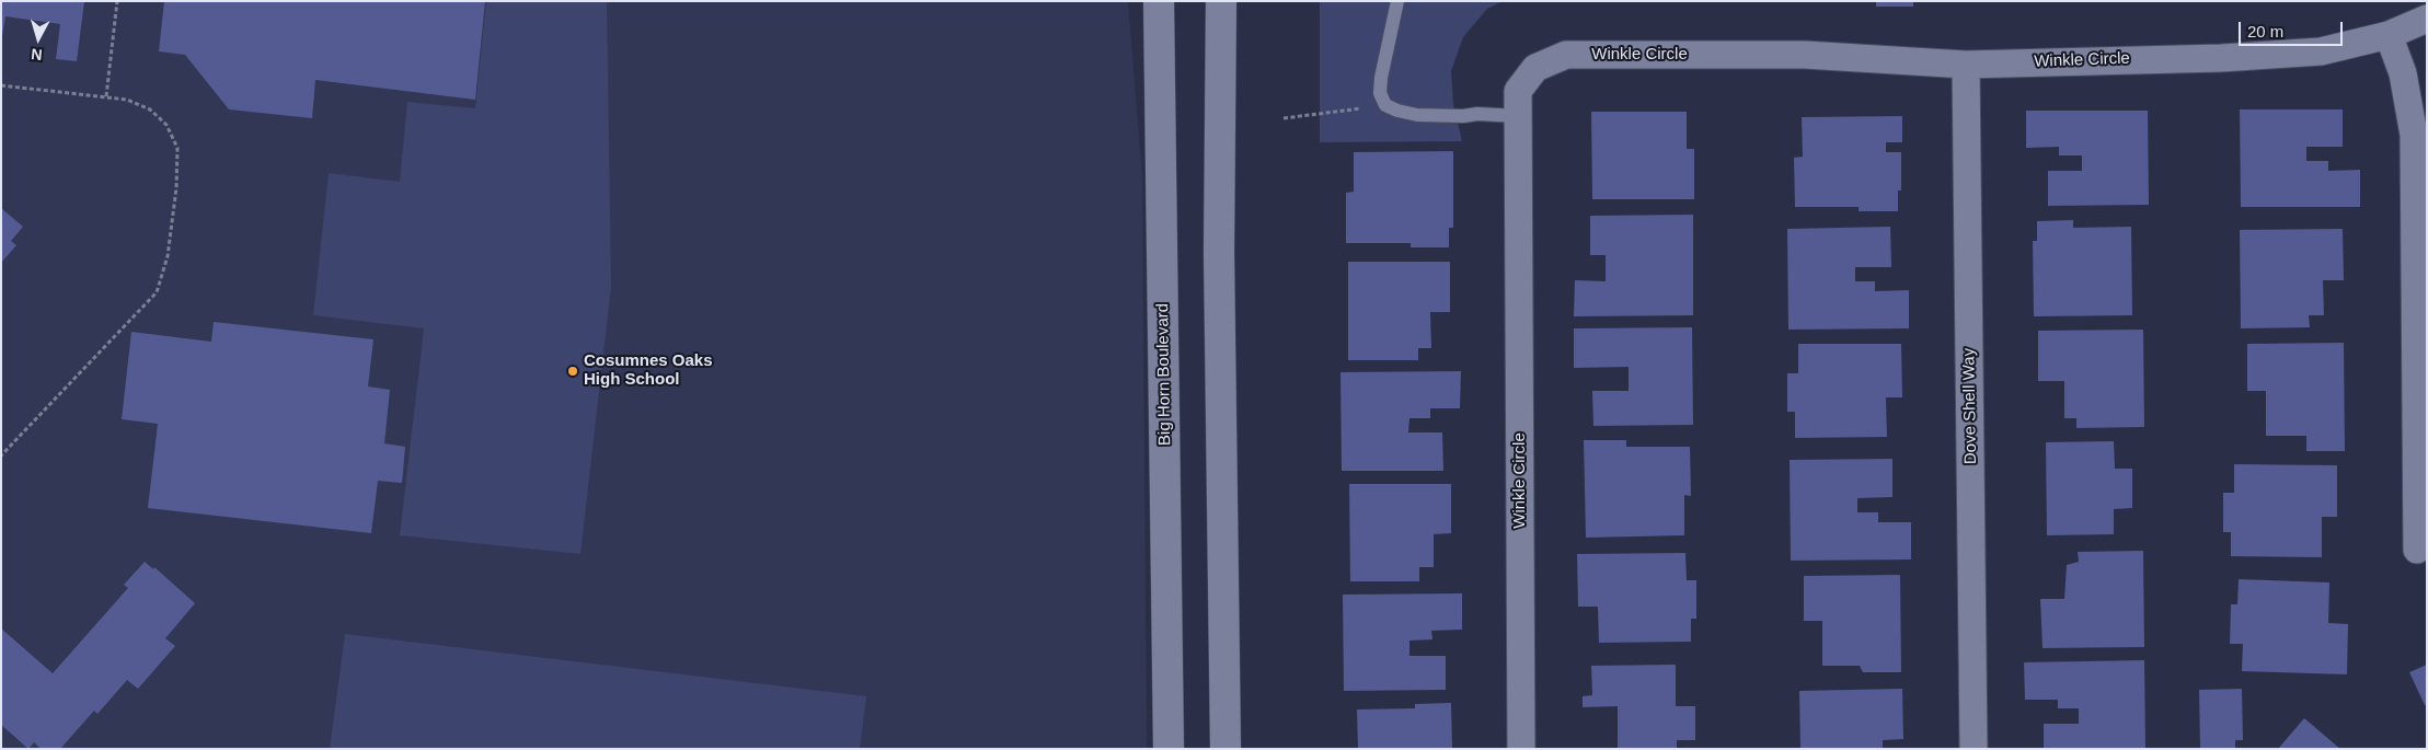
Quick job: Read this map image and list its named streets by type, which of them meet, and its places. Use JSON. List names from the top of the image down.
{
  "streets": {
    "main road": ["Big Horn Boulevard"],
    "street": ["Winkle Circle", "Dove Shell Way"]
  },
  "crossings": [
    ["Winkle Circle", "Dove Shell Way"]
  ],
  "places": ["Cosumnes Oaks High School"],
  "scale_bar": "20 m",
  "north": "bottom"
}
